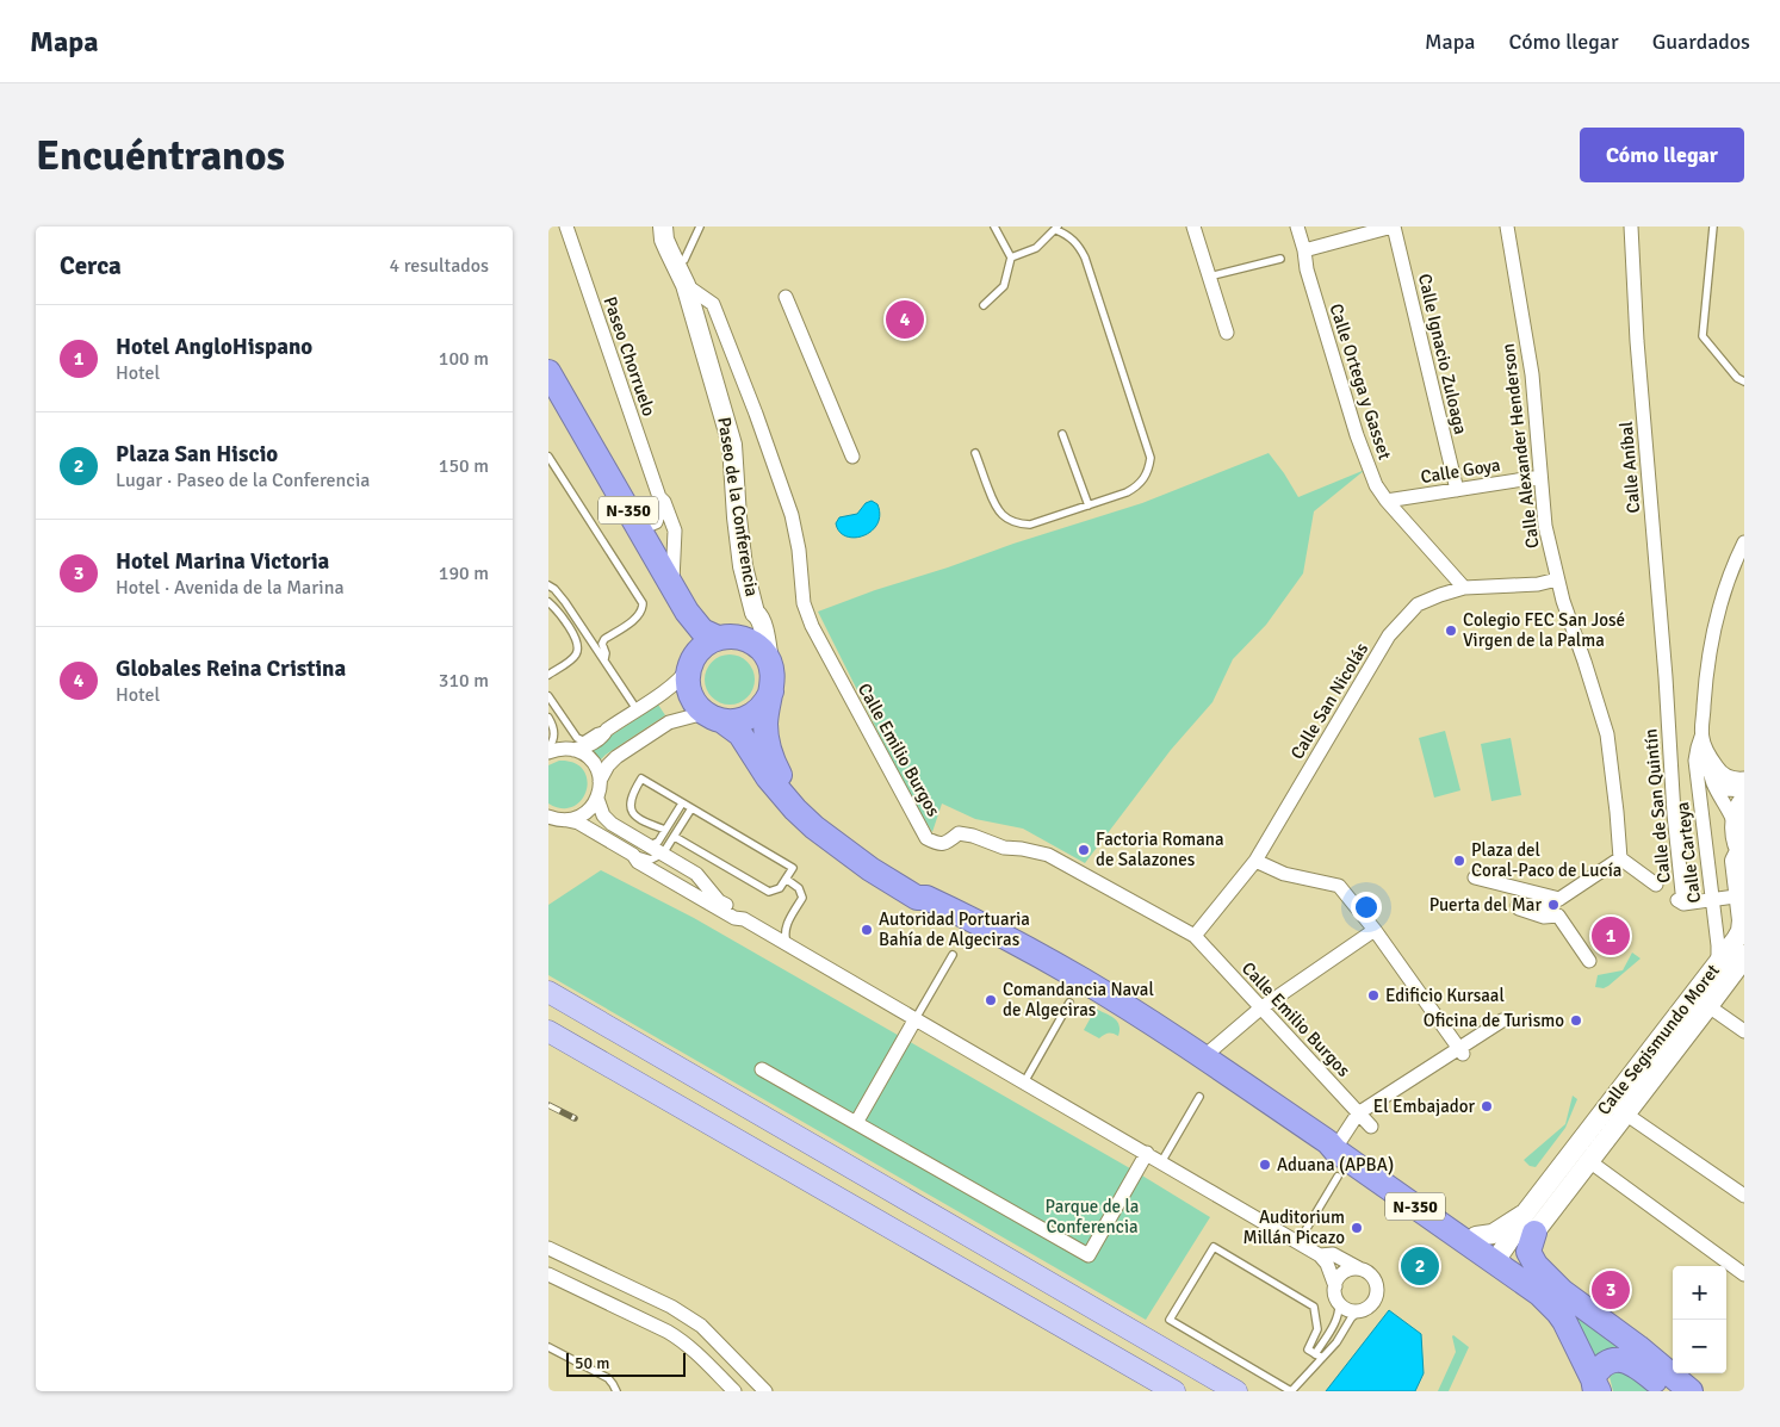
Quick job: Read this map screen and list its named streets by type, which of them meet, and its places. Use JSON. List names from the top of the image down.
{
  "streets": {
    "highway": ["N-350"],
    "main road": ["Paseo de la Conferencia", "Calle Segismundo Moret"],
    "street": [
      "Calle Ignacio Zuloaga",
      "Paseo Chorruelo",
      "Calle Ortega y Gasset",
      "Calle Alexander Henderson",
      "Calle Aníbal",
      "Calle Goya",
      "Calle San Nicolás",
      "Calle Emilio Burgos",
      "Calle de San Quintín",
      "Calle Carteya"
    ]
  },
  "crossings": [
    ["Calle Ignacio Zuloaga", "Calle Goya"],
    ["Paseo Chorruelo", "N-350"],
    ["Calle Ortega y Gasset", "Calle Goya"],
    ["Calle Ortega y Gasset", "Calle San Nicolás"],
    ["Calle Alexander Henderson", "Calle Goya"],
    ["Calle Alexander Henderson", "Calle San Nicolás"],
    ["Calle Aníbal", "Calle de San Quintín"],
    ["Paseo de la Conferencia", "N-350"],
    ["Paseo de la Conferencia", "Calle Emilio Burgos"],
    ["N-350", "Calle Segismundo Moret"],
    ["Calle San Nicolás", "Calle Emilio Burgos"],
    ["Calle de San Quintín", "Calle Carteya"],
    ["Calle Carteya", "Calle Segismundo Moret"]
  ],
  "parks": ["Parque de la Conferencia"],
  "places": [
    "Colegio FEC San José Virgen de la Palma",
    "Factoria Romana de Salazones",
    "Plaza del Coral-Paco de Lucía",
    "Puerta del Mar",
    "Autoridad Portuaria Bahía de Algeciras",
    "Edificio Kursaal",
    "Comandancia Naval de Algeciras",
    "Oficina de Turismo",
    "El Embajador",
    "Aduana (APBA)",
    "Auditorium Millán Picazo"
  ],
  "scale_bar": "50 m",
  "page": {
    "header": "Mapa",
    "nav": ["Mapa", "Cómo llegar", "Guardados"],
    "buttons": "Cómo llegar",
    "title": "Encuéntranos",
    "heading": ["Cerca", "4 resultados"],
    "pins": [
      "4",
      "1",
      "2",
      "3"
    ],
    "list": [
      {
        "mark": "1",
        "name": "Hotel AngloHispano",
        "note": "Hotel",
        "value": "100 m"
      },
      {
        "mark": "2",
        "name": "Plaza San Hiscio",
        "note": "Lugar · Paseo de la Conferencia",
        "value": "150 m"
      },
      {
        "mark": "3",
        "name": "Hotel Marina Victoria",
        "note": "Hotel · Avenida de la Marina",
        "value": "190 m"
      },
      {
        "mark": "4",
        "name": "Globales Reina Cristina",
        "note": "Hotel",
        "value": "310 m"
      }
    ],
    "map_buttons": ["+", "−"],
    "scale": "50 m"
  }
}
